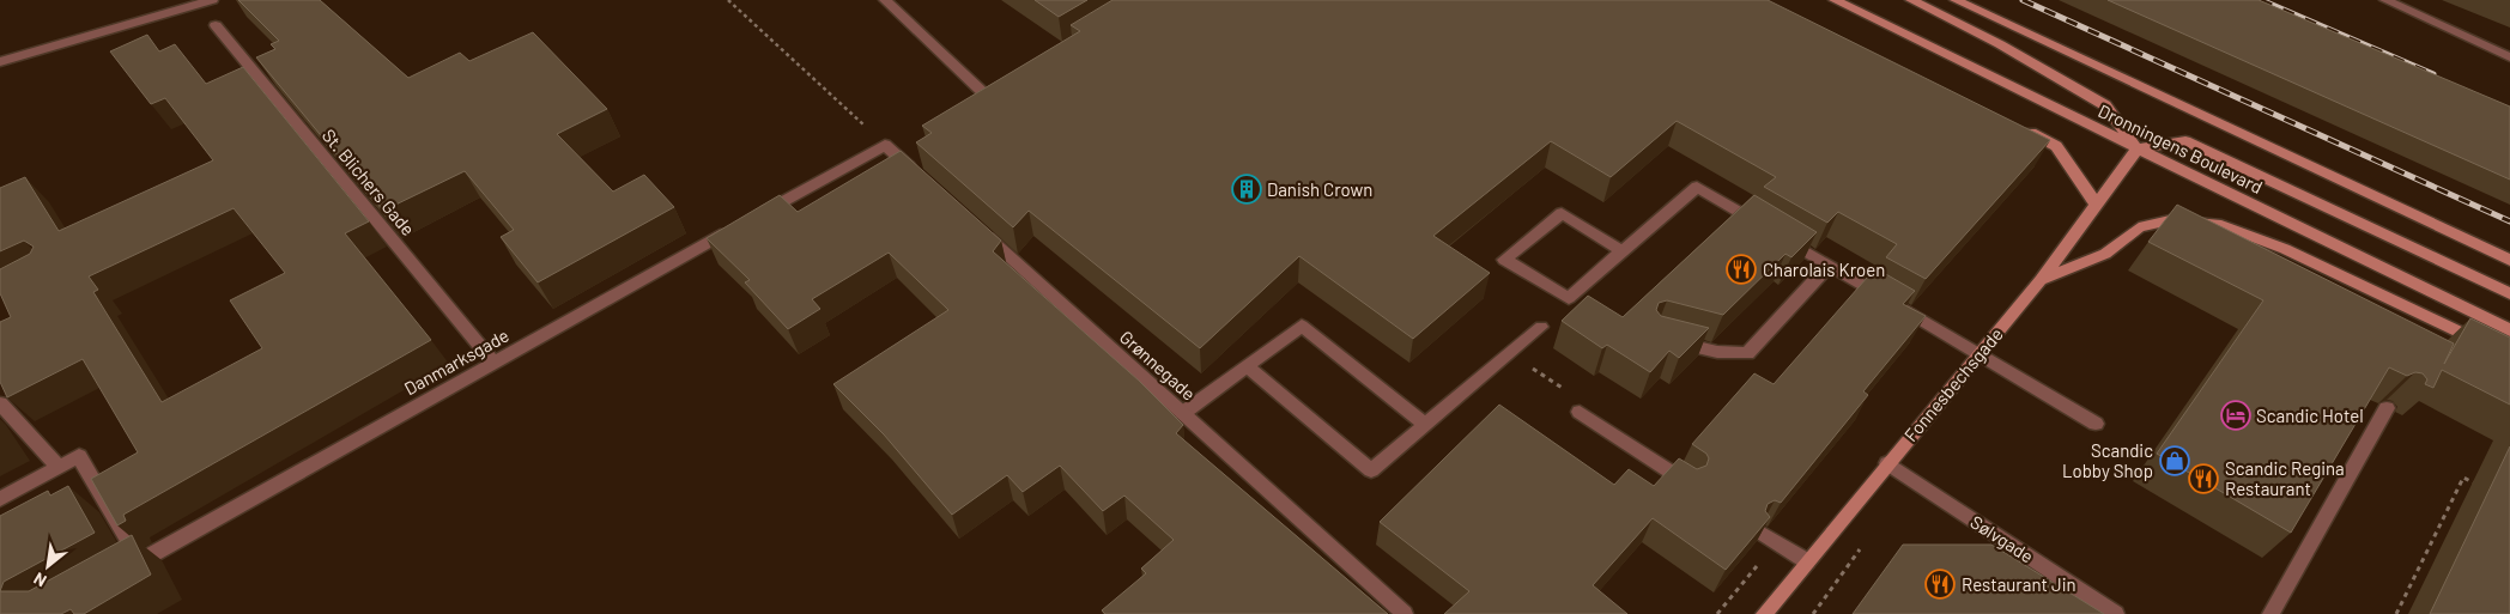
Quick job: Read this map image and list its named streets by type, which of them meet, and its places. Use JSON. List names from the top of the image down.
{
  "streets": {
    "main road": ["Dronningens Boulevard", "Fonnesbechsgade"],
    "street": [
      "St. Blichers Gade",
      "Danmarksgade",
      "Grønnegade",
      "Sølvgade"
    ]
  },
  "crossings": [
    ["Dronningens Boulevard", "Fonnesbechsgade"],
    ["St. Blichers Gade", "Danmarksgade"],
    ["Fonnesbechsgade", "Sølvgade"]
  ],
  "places": {
    "building": ["Danish Crown"],
    "restaurant": ["Charolais Kroen", "Scandic Regina Restaurant", "Restaurant Jin"],
    "hotel": ["Scandic Hotel"],
    "shop": ["Scandic Lobby Shop"]
  },
  "north": "bottom left"
}
